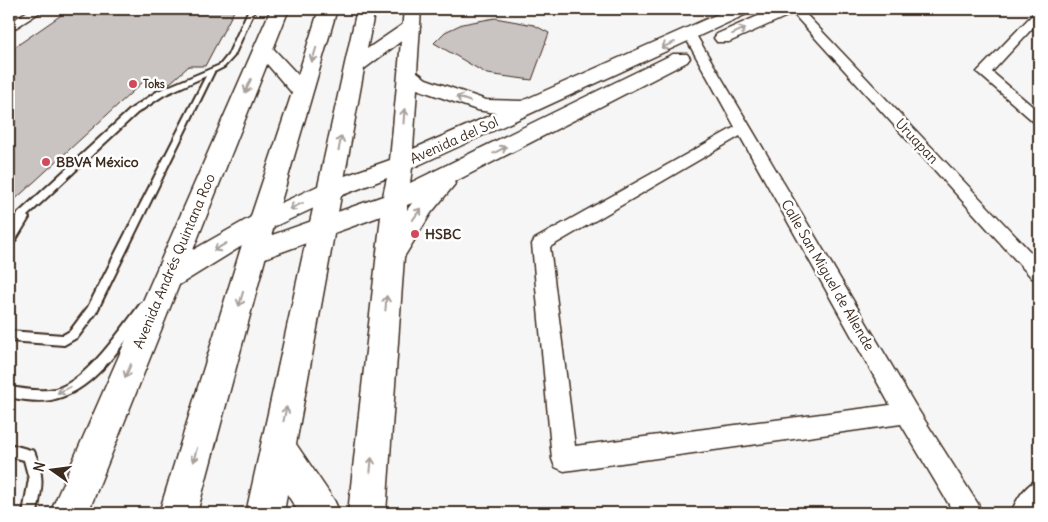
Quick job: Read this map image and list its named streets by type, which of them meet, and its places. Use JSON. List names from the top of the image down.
{
  "streets": {
    "street": [
      "Avenida del Sol",
      "Uruapan",
      "Avenida Andrés Quintana Roo",
      "Calle San Miguel de Allende"
    ]
  },
  "crossings": [
    ["Avenida del Sol", "Avenida Andrés Quintana Roo"],
    ["Avenida del Sol", "Calle San Miguel de Allende"]
  ],
  "places": ["Toks", "BBVA México", "HSBC"],
  "north": "left"
}
